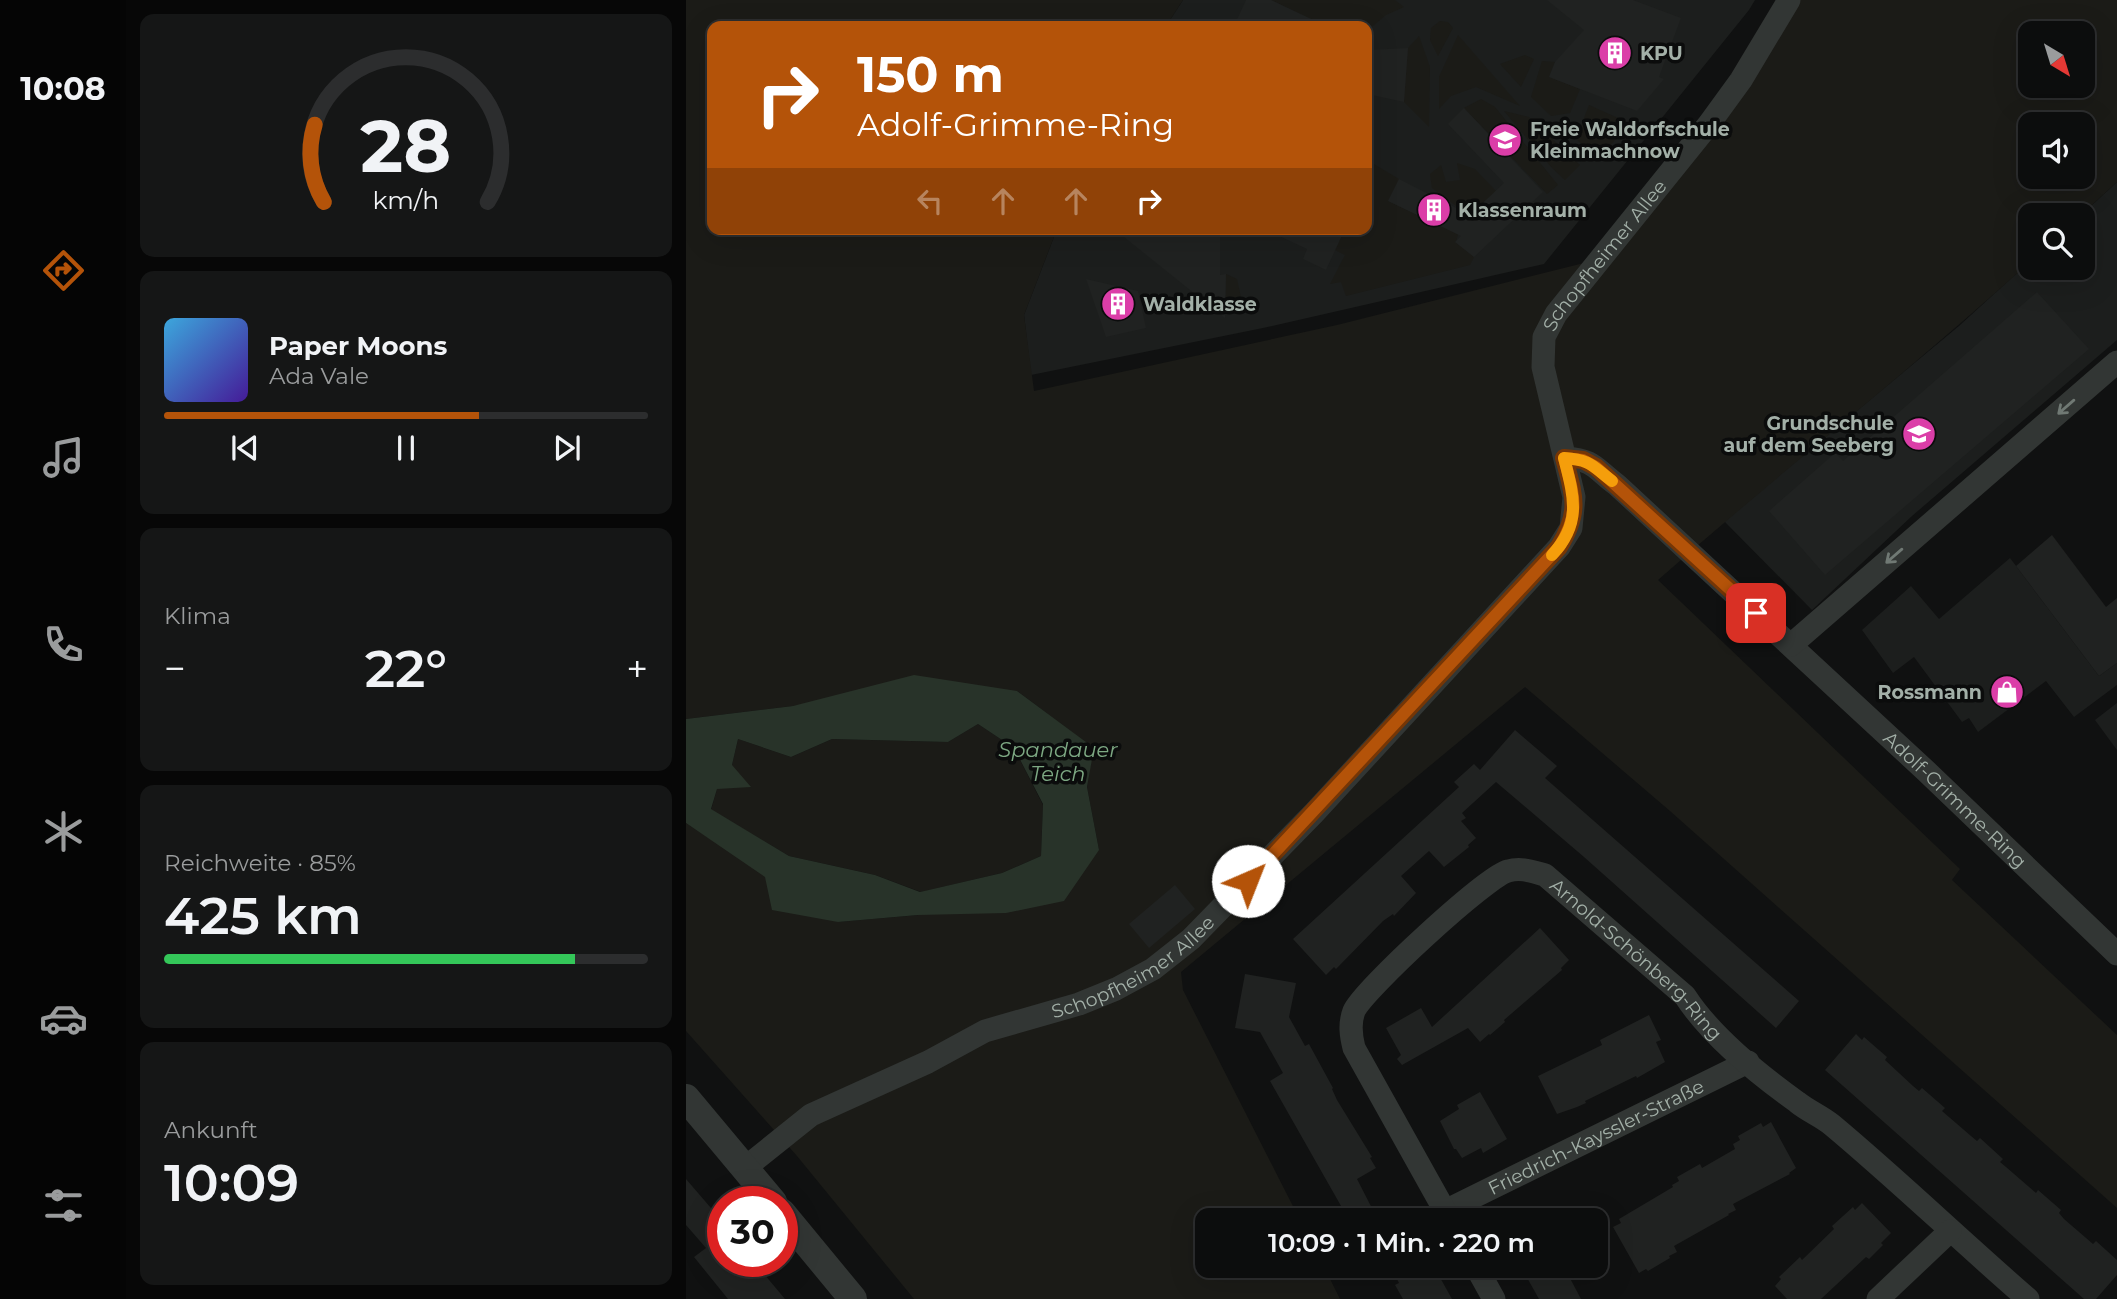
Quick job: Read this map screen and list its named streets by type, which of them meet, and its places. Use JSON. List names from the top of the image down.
{
  "streets": {
    "street": [
      "Schopfheimer Allee",
      "Adolf-Grimme-Ring",
      "Arnold-Schönberg-Ring",
      "Friedrich-Kayssler-Straße"
    ]
  },
  "crossings": [
    ["Schopfheimer Allee", "Adolf-Grimme-Ring"],
    ["Arnold-Schönberg-Ring", "Friedrich-Kayssler-Straße"]
  ],
  "water": ["Spandauer Teich"],
  "places": {
    "building": ["KPU", "Klassenraum", "Waldklasse"],
    "school or university": ["Freie Waldorfschule Kleinmachnow", "Grundschule auf dem Seeberg"],
    "shop": ["Rossmann"]
  },
  "north": "bottom right",
  "page": {
    "tabs": "10:08",
    "turn": ["150 m", "Adolf-Grimme-Ring"],
    "song": ["Paper Moons", "Ada Vale"],
    "tile": [
      "Klima",
      ["Reichweite · 85%", "425 km"],
      ["Ankunft", "10:09"]
    ],
    "heat": ["−", "22°", "+"],
    "limit": "30",
    "trip": "10:09 · 1 Min. · 220 m",
    "gauge": ["28", "km/h"]
  }
}
